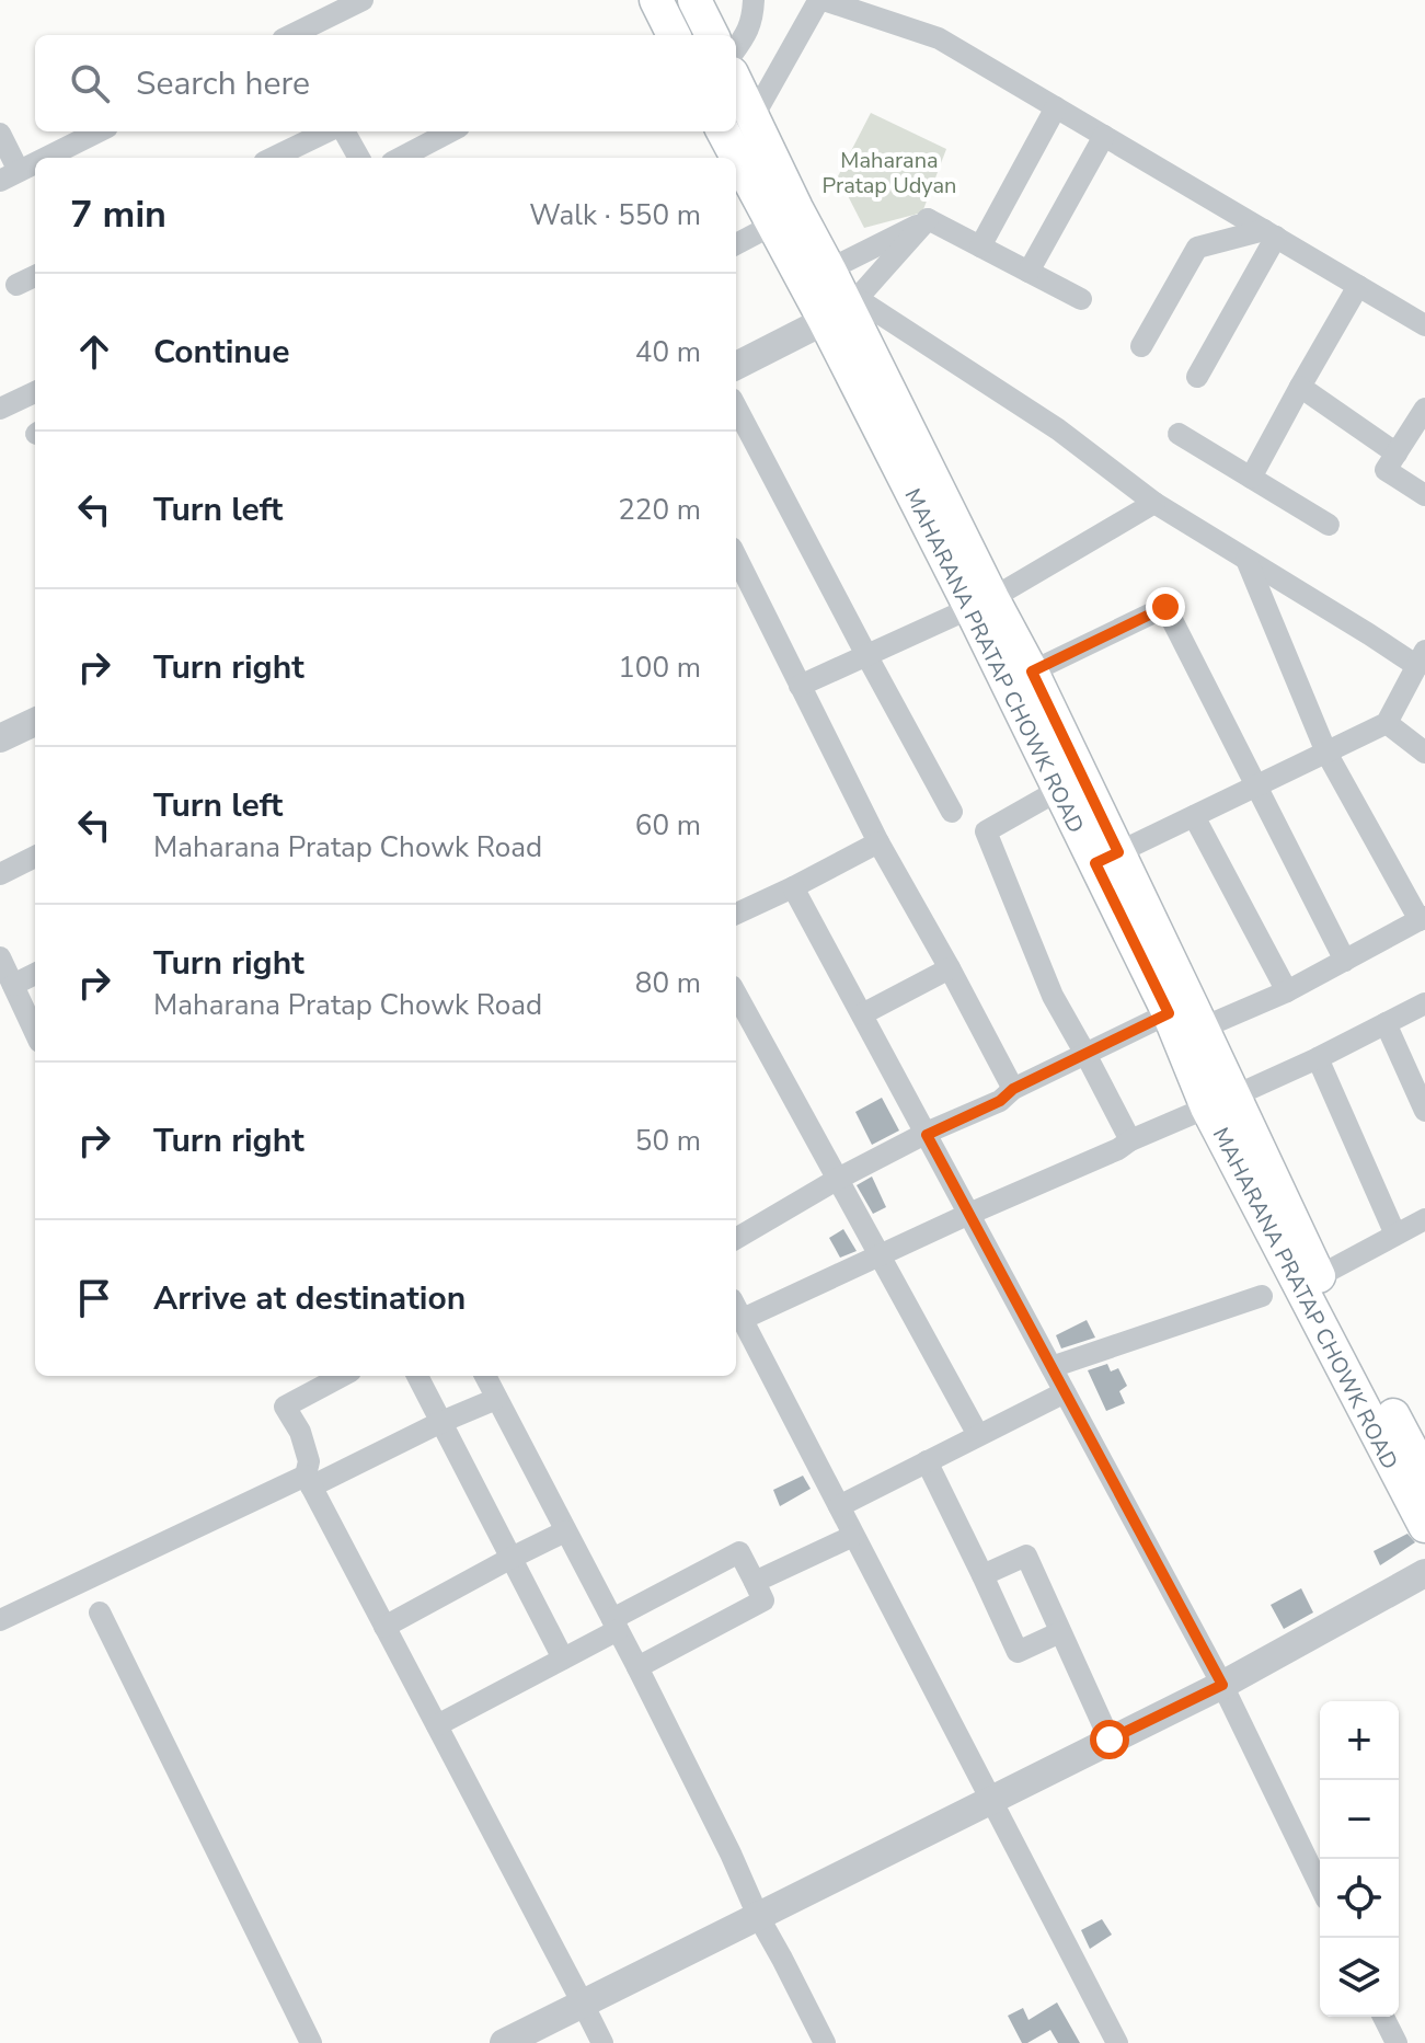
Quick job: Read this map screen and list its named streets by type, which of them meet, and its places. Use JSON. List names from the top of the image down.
{
  "streets": {
    "main road": ["MAHARANA PRATAP CHOWK ROAD"]
  },
  "parks": ["Maharana Pratap Udyan"],
  "page": {
    "search": "Search here",
    "heading": ["7 min", "Walk · 550 m"],
    "list": [
      ["Continue", "40 m"],
      ["Turn left", "220 m"],
      ["Turn right", "100 m"],
      ["Turn left", "Maharana Pratap Chowk Road", "60 m"],
      ["Turn right", "Maharana Pratap Chowk Road", "80 m"],
      ["Turn right", "50 m"],
      "Arrive at destination"
    ],
    "map_buttons": ["+", "−"]
  }
}
